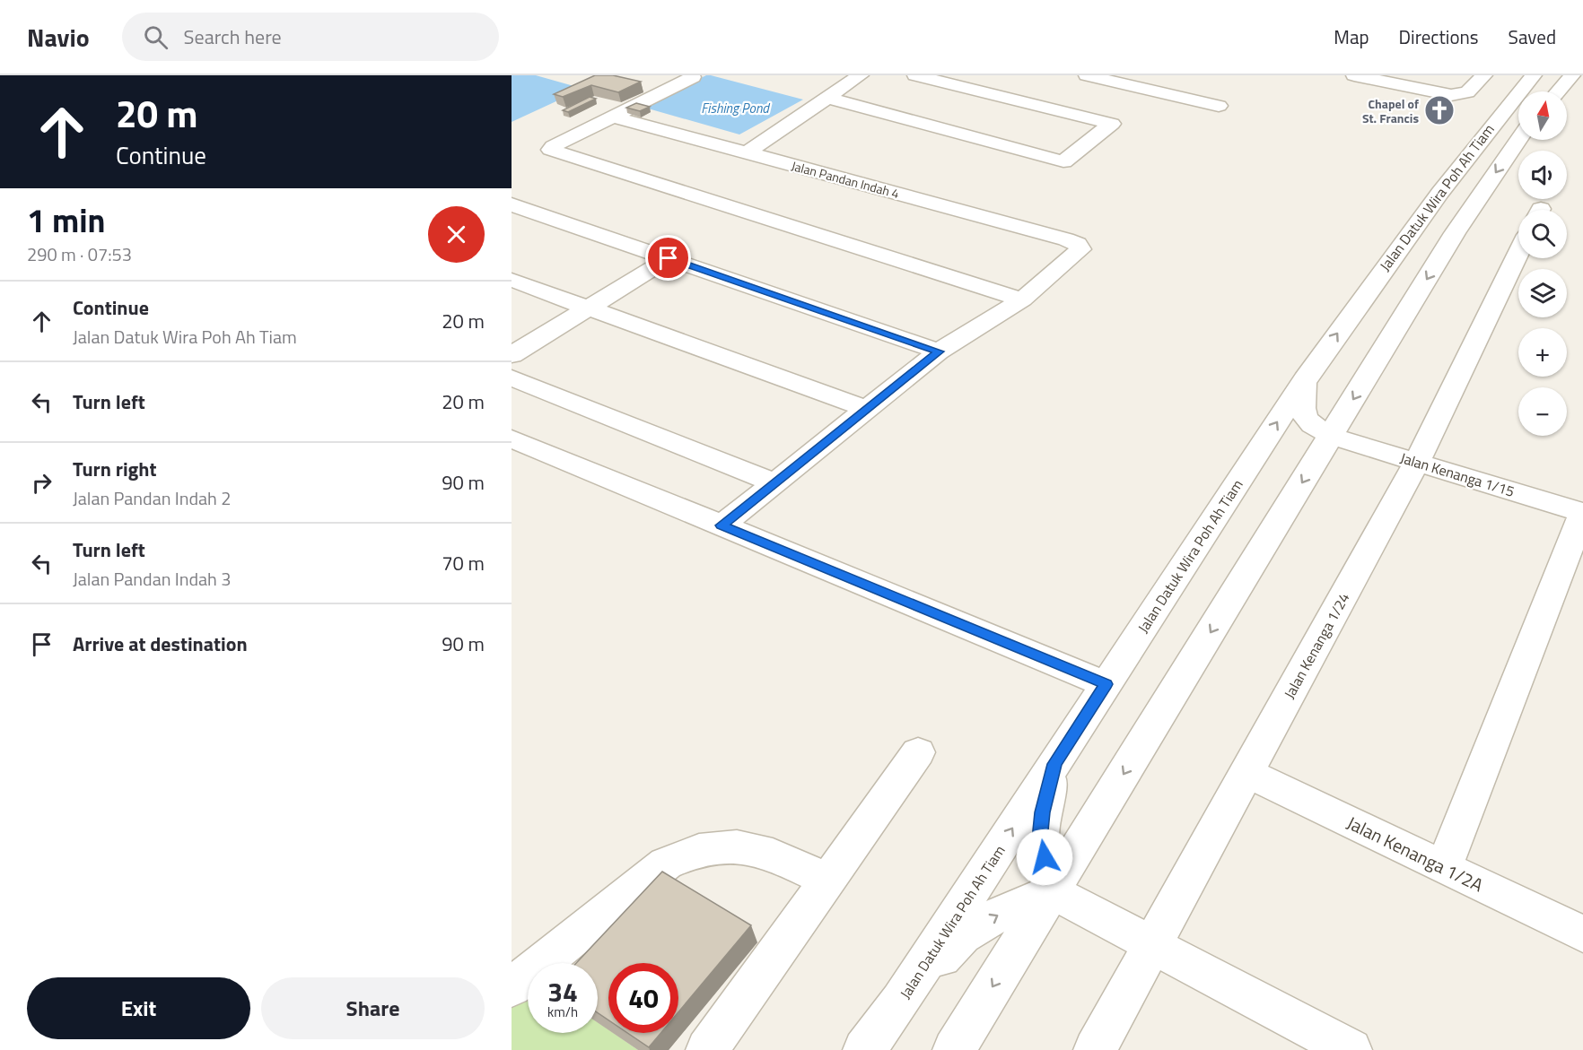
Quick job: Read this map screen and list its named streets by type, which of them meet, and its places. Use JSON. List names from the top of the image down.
{
  "streets": {
    "street": [
      "Jalan Pandan Indah 4",
      "Jalan Datuk Wira Poh Ah Tiam",
      "Jalan Kenanga 1/15",
      "Jalan Kenanga 1/24",
      "Jalan Kenanga 1/2A"
    ]
  },
  "crossings": [
    ["Jalan Kenanga 1/15", "Jalan Kenanga 1/24"],
    ["Jalan Kenanga 1/24", "Jalan Kenanga 1/2A"]
  ],
  "water": ["Fishing Pond"],
  "places": {
    "church": ["Chapel of St. Francis"]
  },
  "north": "top",
  "page": {
    "header": "Navio",
    "search": "Search here",
    "nav": ["Map", "Directions", "Saved"],
    "turn": ["20 m", "Continue"],
    "map_buttons": ["+", "−"],
    "heading": ["1 min", "290 m · 07:53"],
    "list": [
      {
        "name": "Continue",
        "note": "Jalan Datuk Wira Poh Ah Tiam",
        "value": "20 m"
      },
      {
        "name": "Turn left",
        "value": "20 m"
      },
      {
        "name": "Turn right",
        "note": "Jalan Pandan Indah 2",
        "value": "90 m"
      },
      {
        "name": "Turn left",
        "note": "Jalan Pandan Indah 3",
        "value": "70 m"
      },
      {
        "name": "Arrive at destination",
        "value": "90 m"
      }
    ],
    "speed": "34 km/h",
    "limit": "40",
    "buttons": ["Exit", "Share"]
  }
}
